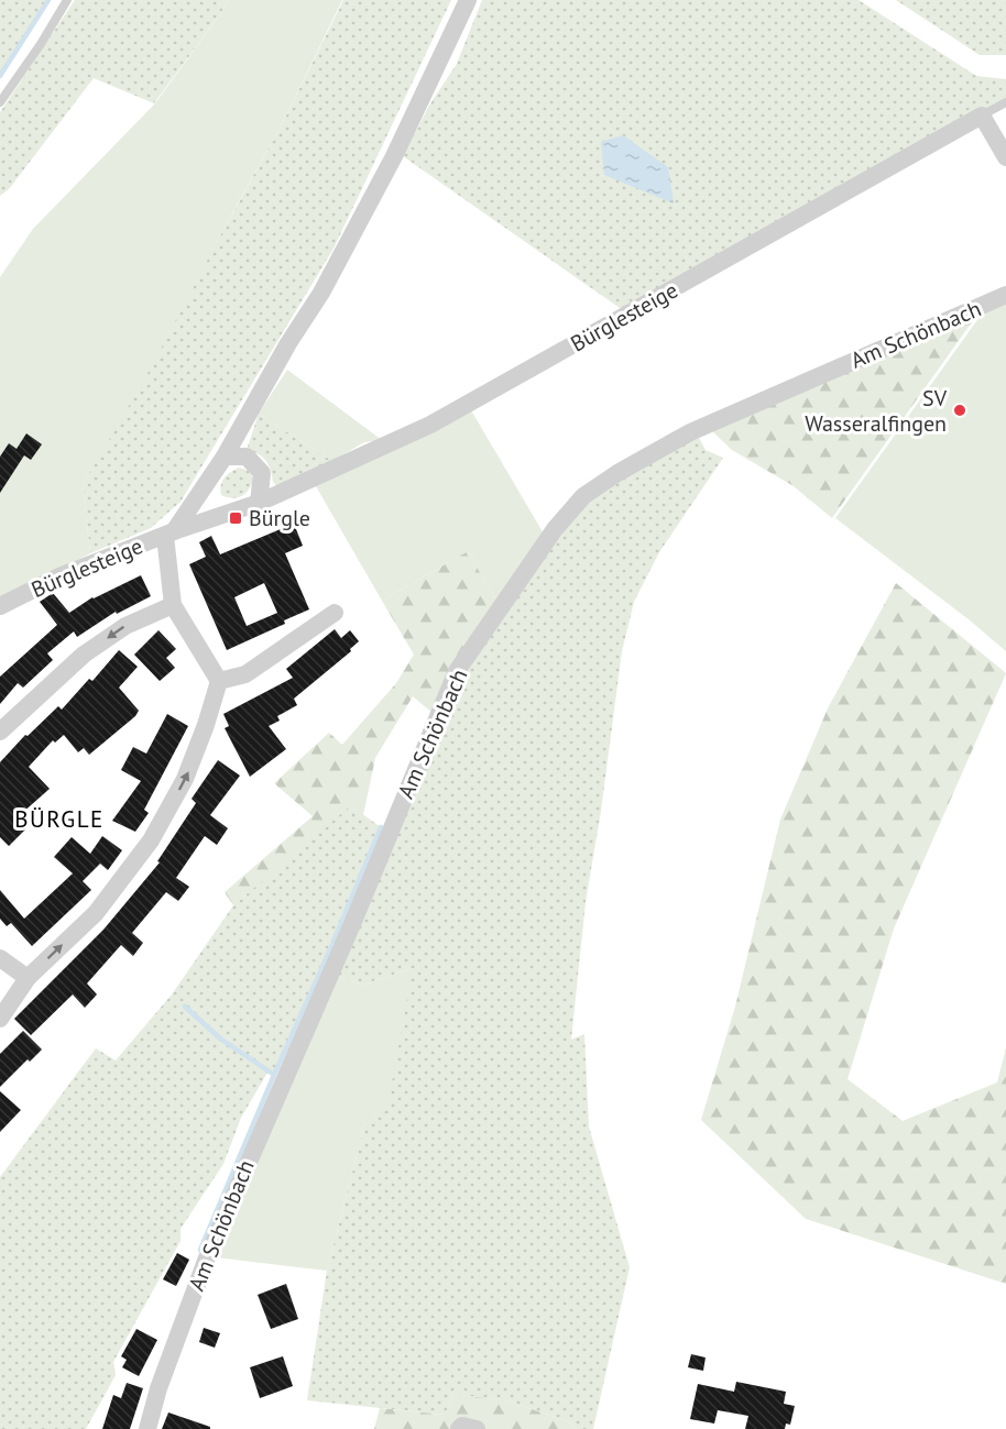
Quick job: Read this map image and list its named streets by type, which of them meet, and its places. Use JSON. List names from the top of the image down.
{
  "streets": {
    "street": ["Bürglesteige", "Am Schönbach"]
  },
  "districts": ["BÜRGLE"],
  "places": {
    "other": ["SV Wasseralfingen"],
    "transit": ["Bürgle"]
  }
}
